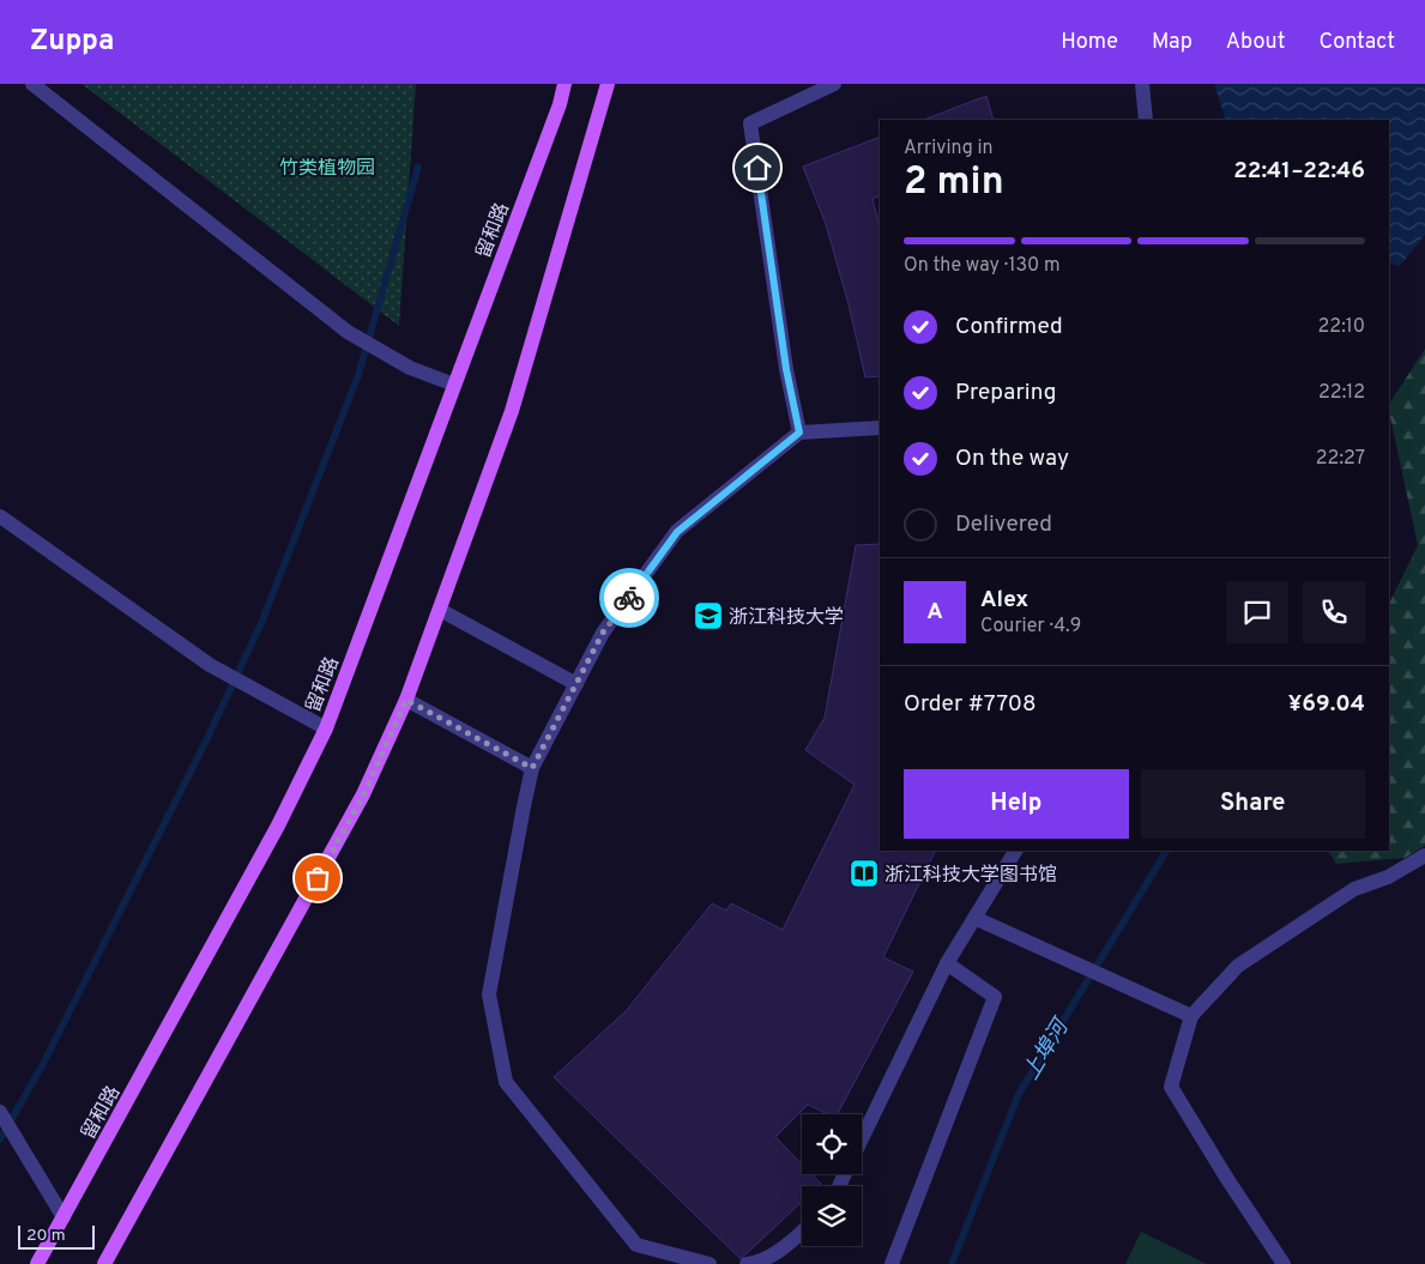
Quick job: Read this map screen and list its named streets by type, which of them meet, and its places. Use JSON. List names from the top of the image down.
{
  "streets": {
    "main road": ["留和路"]
  },
  "water": ["上埠河"],
  "parks": ["竹类植物园"],
  "places": {
    "school or university": ["浙江科技大学"],
    "library": ["浙江科技大学图书馆"]
  },
  "scale_bar": "20 m",
  "page": {
    "header": "Zuppa",
    "nav": [
      "Home",
      "Map",
      "About",
      "Contact"
    ],
    "heading": ["2 min", "Arriving in", "22:41–22:46"],
    "panel": [
      "Alex",
      "Courier · 4.9",
      "Order #7708",
      "¥69.04"
    ],
    "bar": "On the way · 130 m",
    "list": [
      ["Confirmed", "22:10"],
      ["Preparing", "22:12"],
      ["On the way", "22:27"],
      "Delivered"
    ],
    "round": "A",
    "buttons": ["Help", "Share"],
    "scale": "20 m"
  }
}
